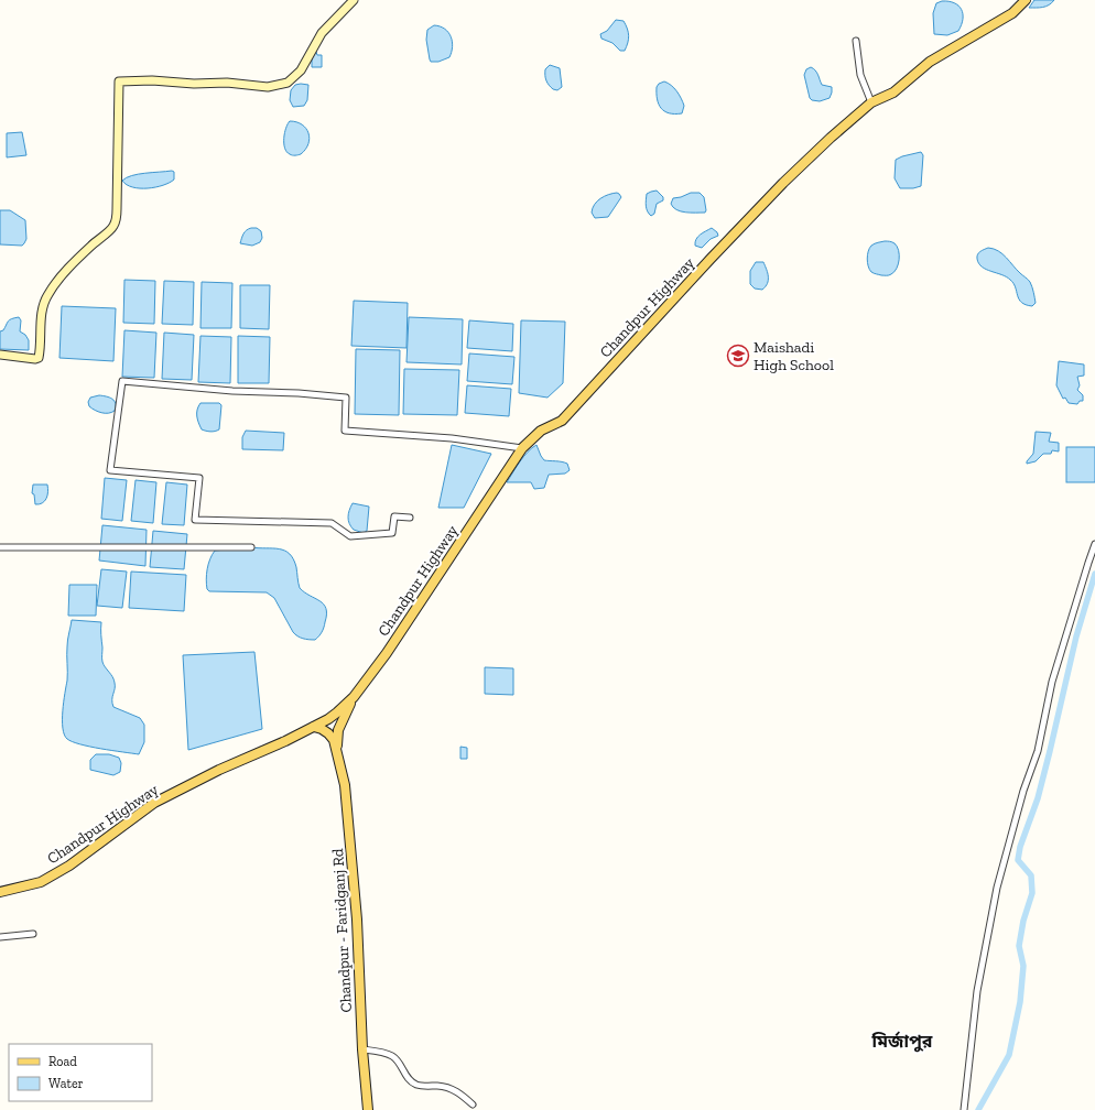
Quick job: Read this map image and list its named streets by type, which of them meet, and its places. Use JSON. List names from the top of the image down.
{
  "streets": {
    "main road": ["Chandpur Highway", "Chandpur - Faridganj Rd"]
  },
  "districts": ["মির্জাপুর"],
  "places": {
    "school or university": ["Maishadi High School"]
  },
  "legend": ["Road", "Water"]
}
